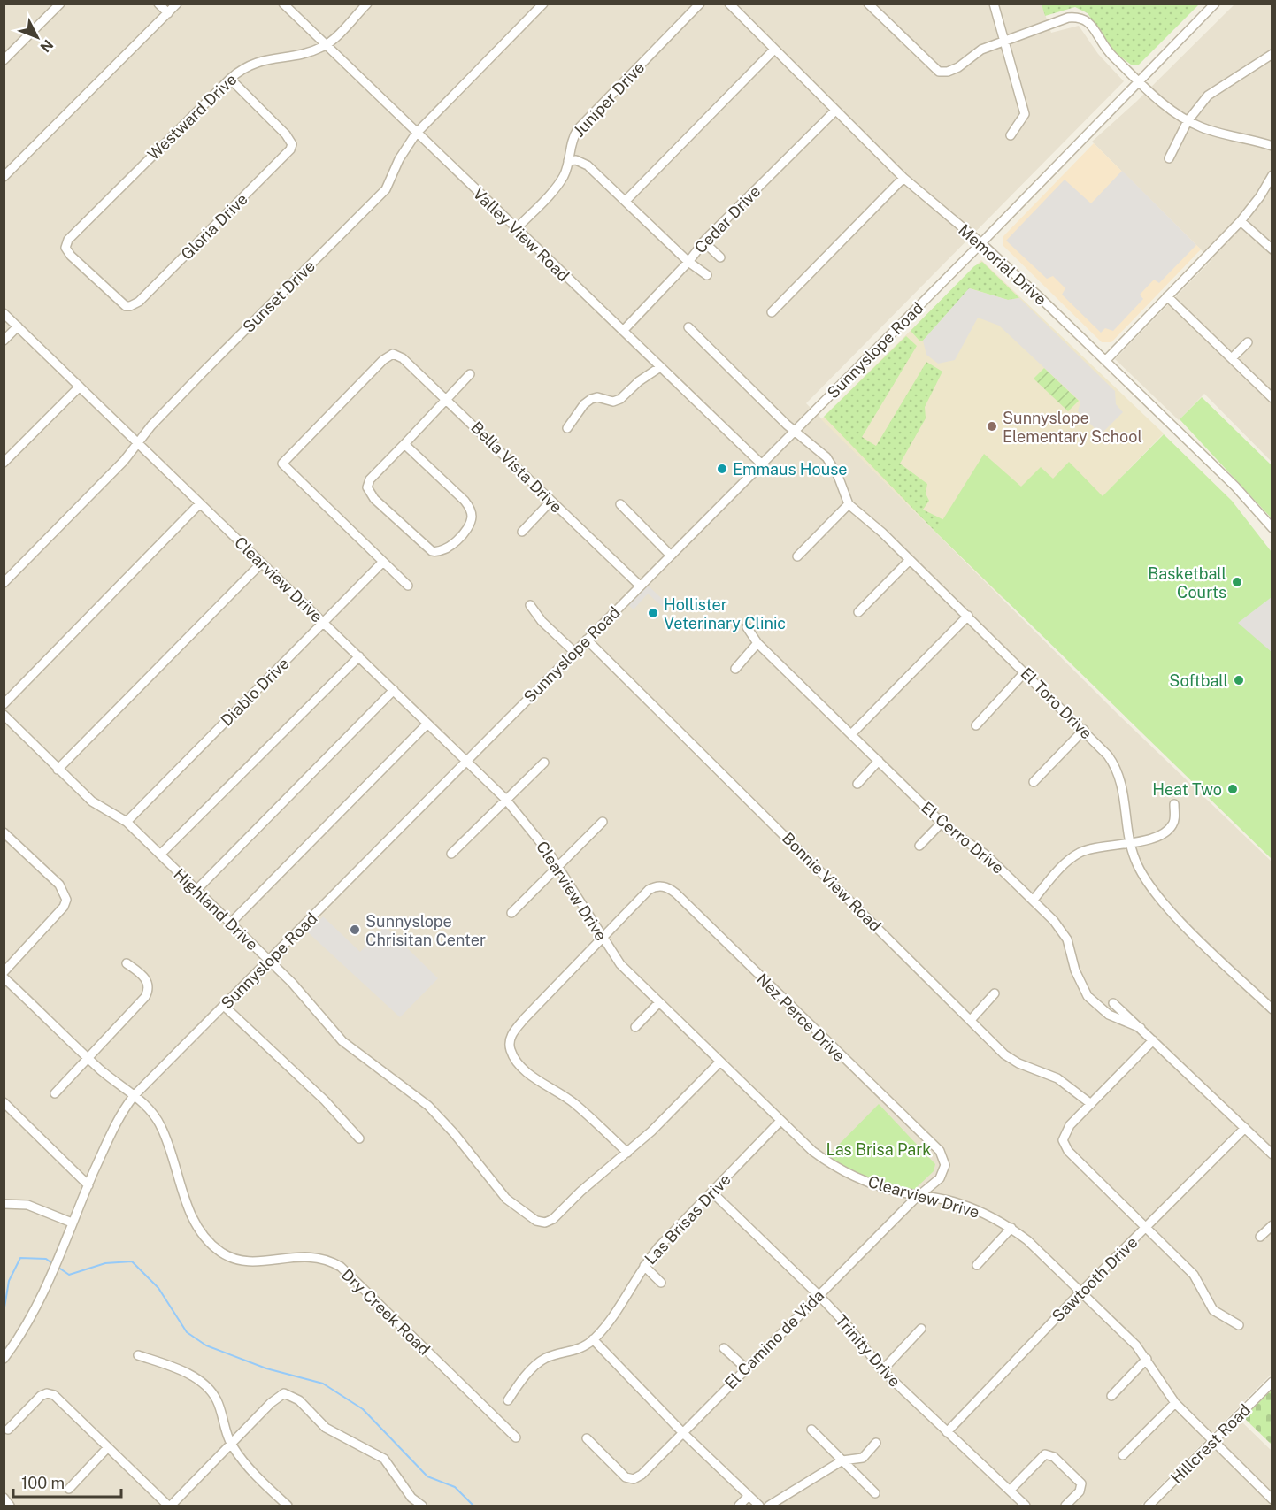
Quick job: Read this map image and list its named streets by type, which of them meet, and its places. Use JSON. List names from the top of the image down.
{
  "streets": {
    "street": [
      "Juniper Drive",
      "Westward Drive",
      "Cedar Drive",
      "Gloria Drive",
      "Valley View Road",
      "Memorial Drive",
      "Sunset Drive",
      "Sunnyslope Road",
      "Bella Vista Drive",
      "Clearview Drive",
      "Diablo Drive",
      "El Toro Drive",
      "El Cerro Drive",
      "Bonnie View Road",
      "Highland Drive",
      "Nez Perce Drive",
      "Las Brisas Drive",
      "Sawtooth Drive",
      "Dry Creek Road",
      "El Camino de Vida",
      "Trinity Drive",
      "Hillcrest Road"
    ]
  },
  "crossings": [
    ["Juniper Drive", "Valley View Road"],
    ["Westward Drive", "Gloria Drive"],
    ["Westward Drive", "Valley View Road"],
    ["Cedar Drive", "Valley View Road"],
    ["Cedar Drive", "Memorial Drive"],
    ["Valley View Road", "Sunset Drive"],
    ["Valley View Road", "Sunnyslope Road"],
    ["Memorial Drive", "Sunnyslope Road"],
    ["Sunset Drive", "Clearview Drive"],
    ["Sunnyslope Road", "Bella Vista Drive"],
    ["Sunnyslope Road", "Clearview Drive"],
    ["Sunnyslope Road", "Bonnie View Road"],
    ["Sunnyslope Road", "Highland Drive"],
    ["Sunnyslope Road", "Dry Creek Road"],
    ["Bella Vista Drive", "Diablo Drive"],
    ["Clearview Drive", "Diablo Drive"],
    ["Clearview Drive", "Nez Perce Drive"],
    ["Clearview Drive", "Las Brisas Drive"],
    ["Clearview Drive", "Sawtooth Drive"],
    ["Clearview Drive", "El Camino de Vida"],
    ["Clearview Drive", "Hillcrest Road"],
    ["Diablo Drive", "Highland Drive"],
    ["El Cerro Drive", "Sawtooth Drive"],
    ["Nez Perce Drive", "El Camino de Vida"],
    ["Las Brisas Drive", "Trinity Drive"],
    ["Sawtooth Drive", "Trinity Drive"],
    ["El Camino de Vida", "Trinity Drive"]
  ],
  "parks": ["Las Brisa Park"],
  "places": [
    "Sunnyslope Elementary School",
    "Emmaus House",
    "Basketball Courts",
    "Hollister Veterinary Clinic",
    "Softball",
    "Heat Two",
    "Sunnyslope Chrisitan Center"
  ],
  "scale_bar": "100 m",
  "north": "bottom right"
}
